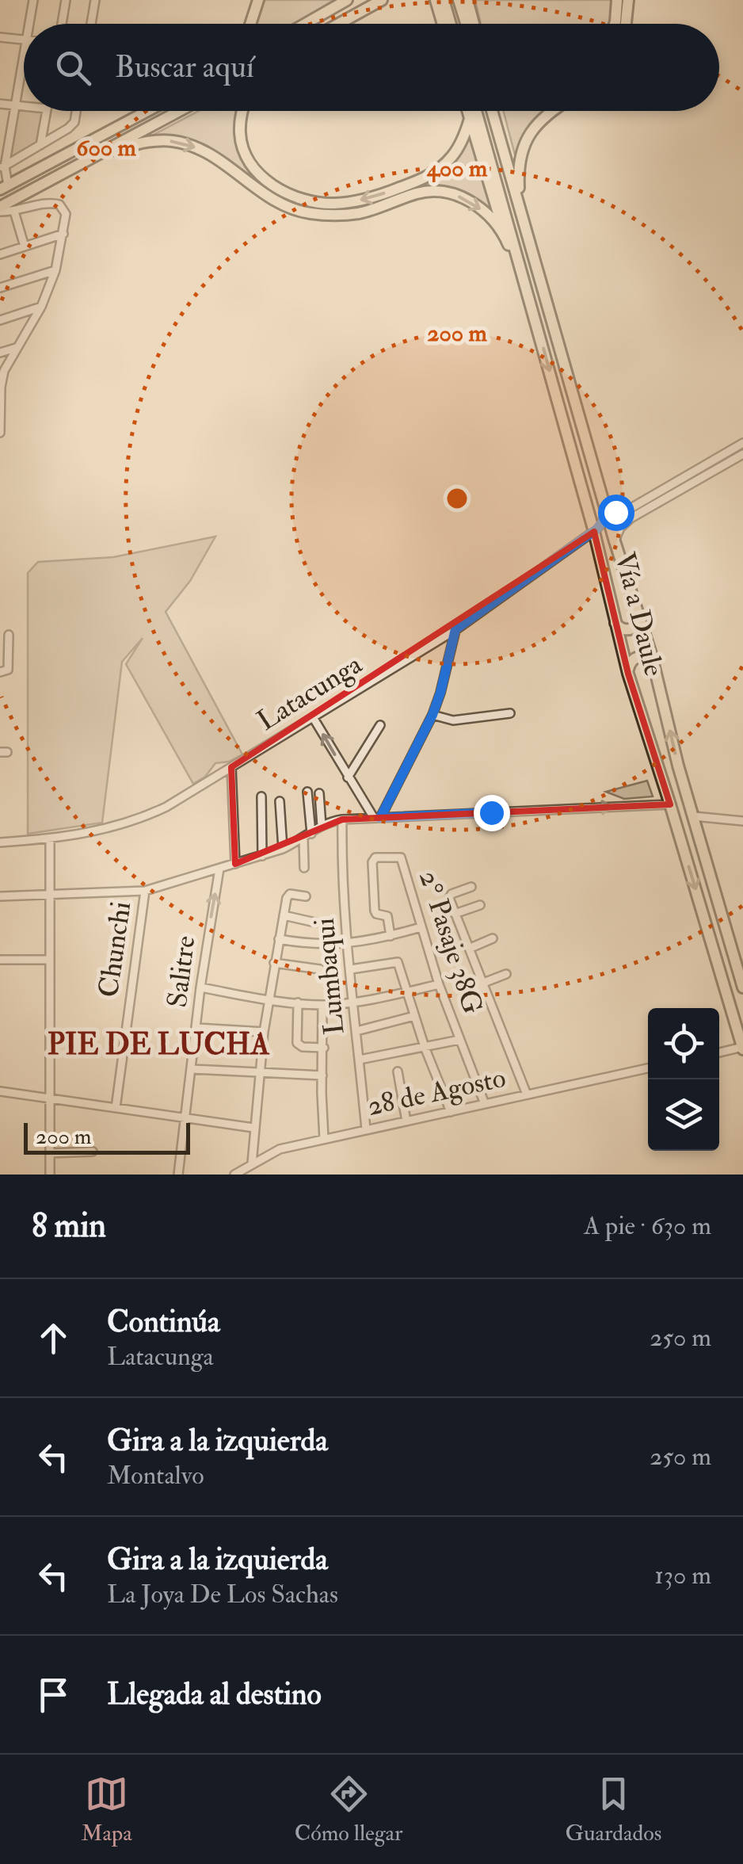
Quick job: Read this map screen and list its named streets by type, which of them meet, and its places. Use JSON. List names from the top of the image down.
{
  "streets": {
    "highway": ["Vía a Daule"],
    "street": [
      "Latacunga",
      "2° Pasaje 38G",
      "Chunchi",
      "Salitre",
      "Lumbaqui",
      "28 de Agosto"
    ]
  },
  "crossings": [
    ["Vía a Daule", "Latacunga"],
    ["2° Pasaje 38G", "28 de Agosto"],
    ["Lumbaqui", "28 de Agosto"]
  ],
  "one_way": ["Salitre"],
  "districts": ["PIE DE LUCHA"],
  "scale_bar": "200 m",
  "page": {
    "search": "Buscar aquí",
    "scale": "200 m",
    "heading": ["8 min", "A pie · 630 m"],
    "list": [
      ["Continúa", "Latacunga", "250 m"],
      ["Gira a la izquierda", "Montalvo", "250 m"],
      ["Gira a la izquierda", "La Joya De Los Sachas", "130 m"],
      "Llegada al destino"
    ],
    "nav": ["Mapa", "Cómo llegar", "Guardados"]
  },
  "rings": ["600 m", "400 m", "200 m"]
}
